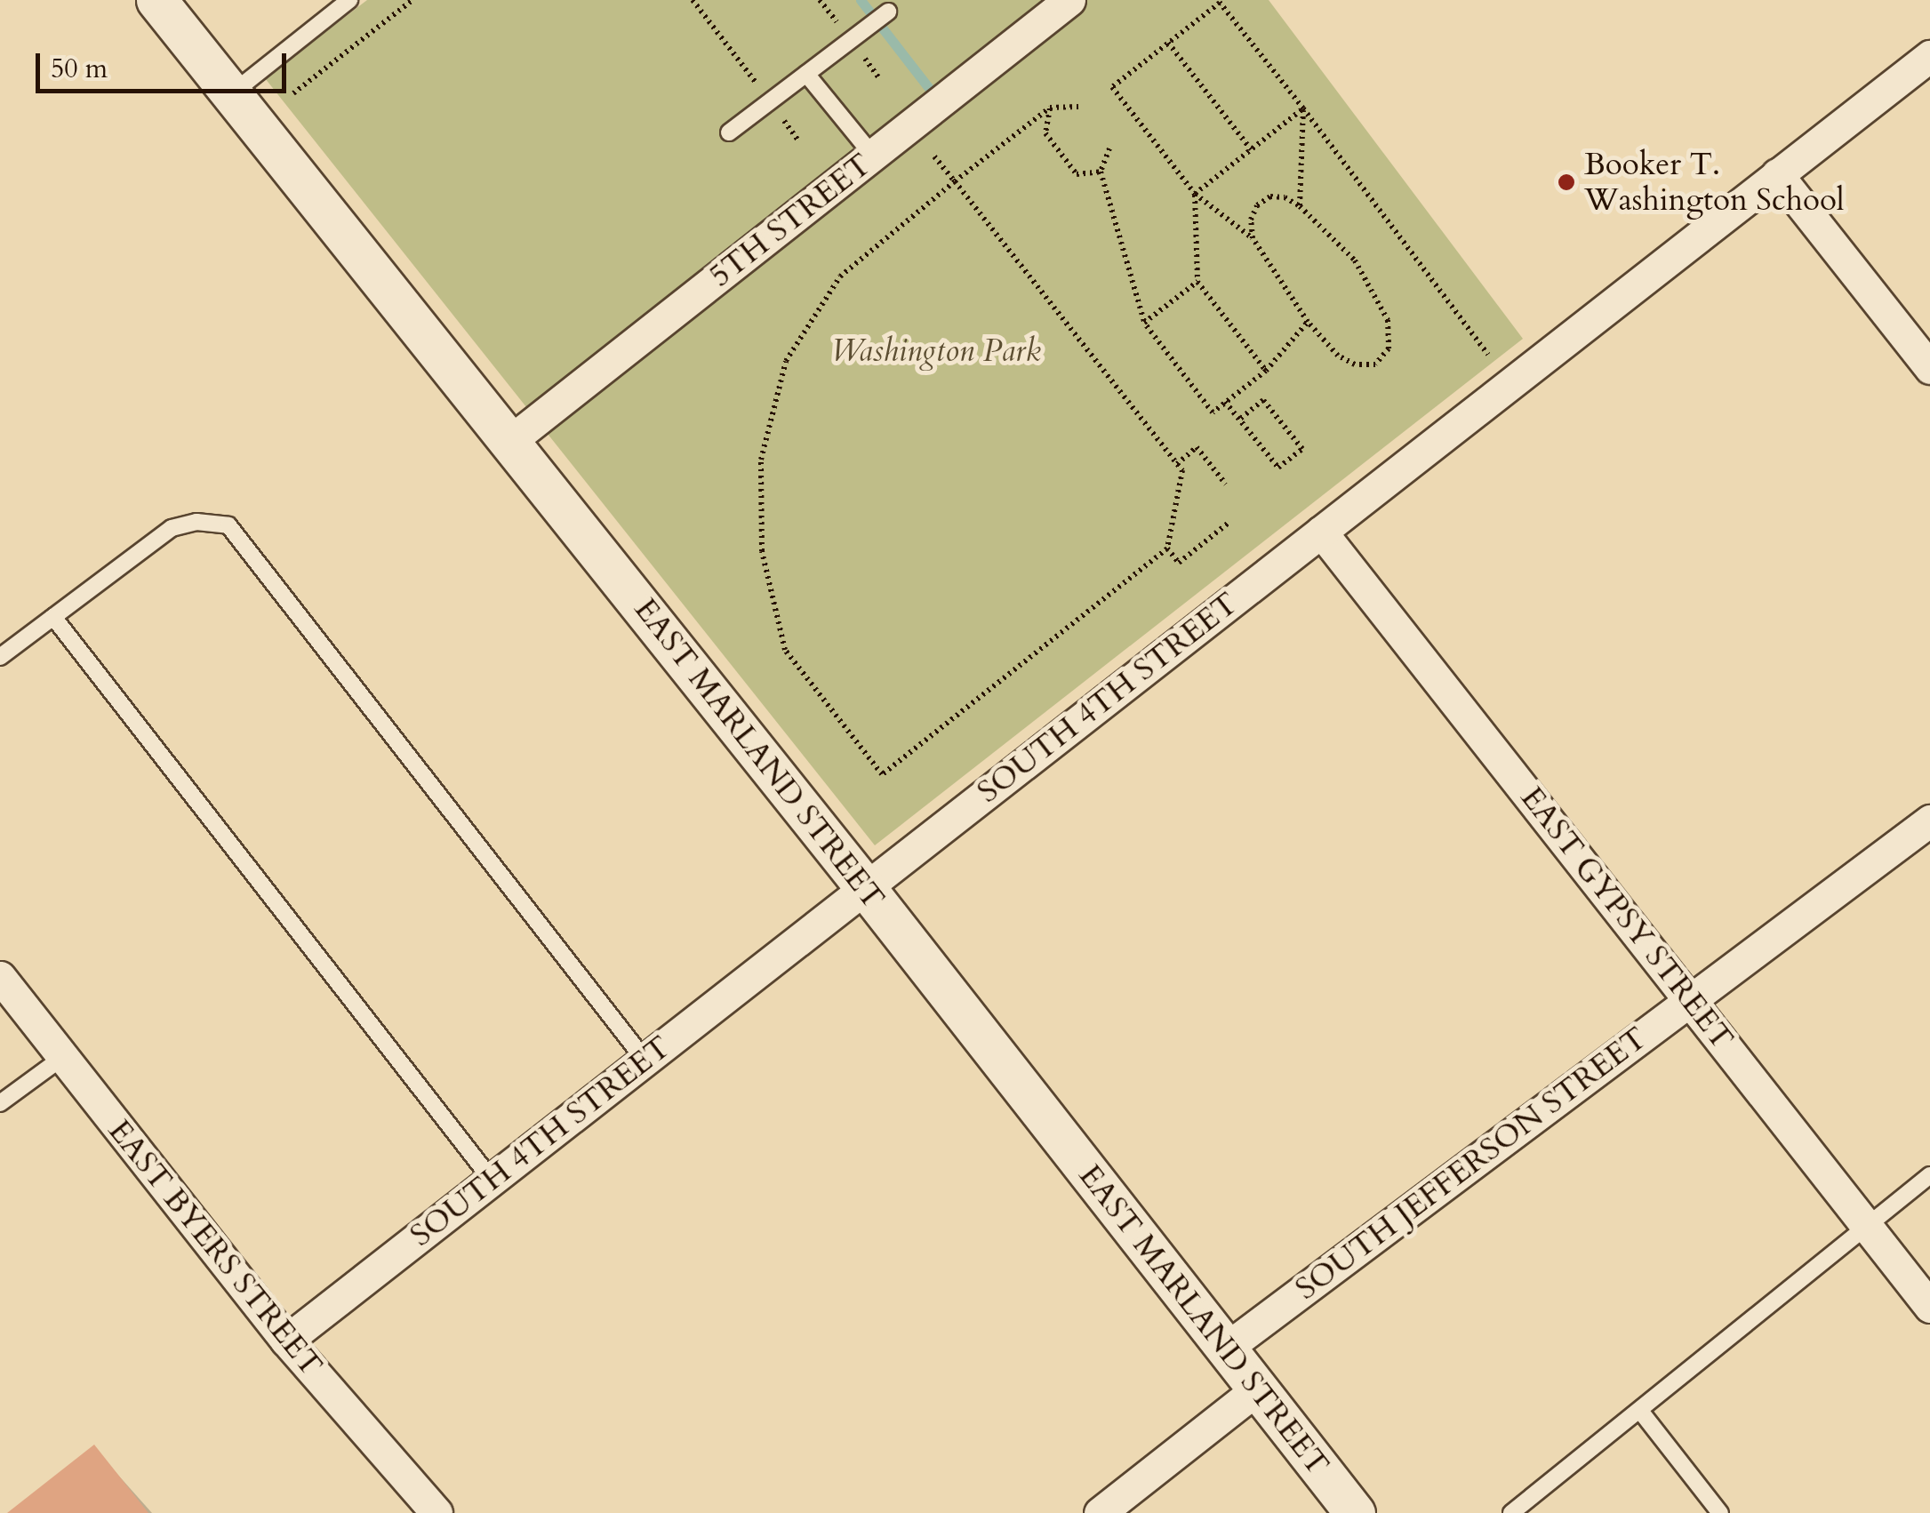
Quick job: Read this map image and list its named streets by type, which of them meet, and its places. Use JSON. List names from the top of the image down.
{
  "streets": {
    "street": [
      "5TH STREET",
      "SOUTH 4TH STREET",
      "EAST MARLAND STREET",
      "EAST GYPSY STREET",
      "SOUTH JEFFERSON STREET",
      "EAST BYERS STREET"
    ]
  },
  "crossings": [
    ["5TH STREET", "EAST MARLAND STREET"],
    ["SOUTH 4TH STREET", "EAST MARLAND STREET"],
    ["SOUTH 4TH STREET", "EAST GYPSY STREET"],
    ["SOUTH 4TH STREET", "EAST BYERS STREET"],
    ["EAST MARLAND STREET", "SOUTH JEFFERSON STREET"],
    ["EAST GYPSY STREET", "SOUTH JEFFERSON STREET"]
  ],
  "parks": ["Washington Park"],
  "places": ["Booker T. Washington School"],
  "scale_bar": "50 m"
}
